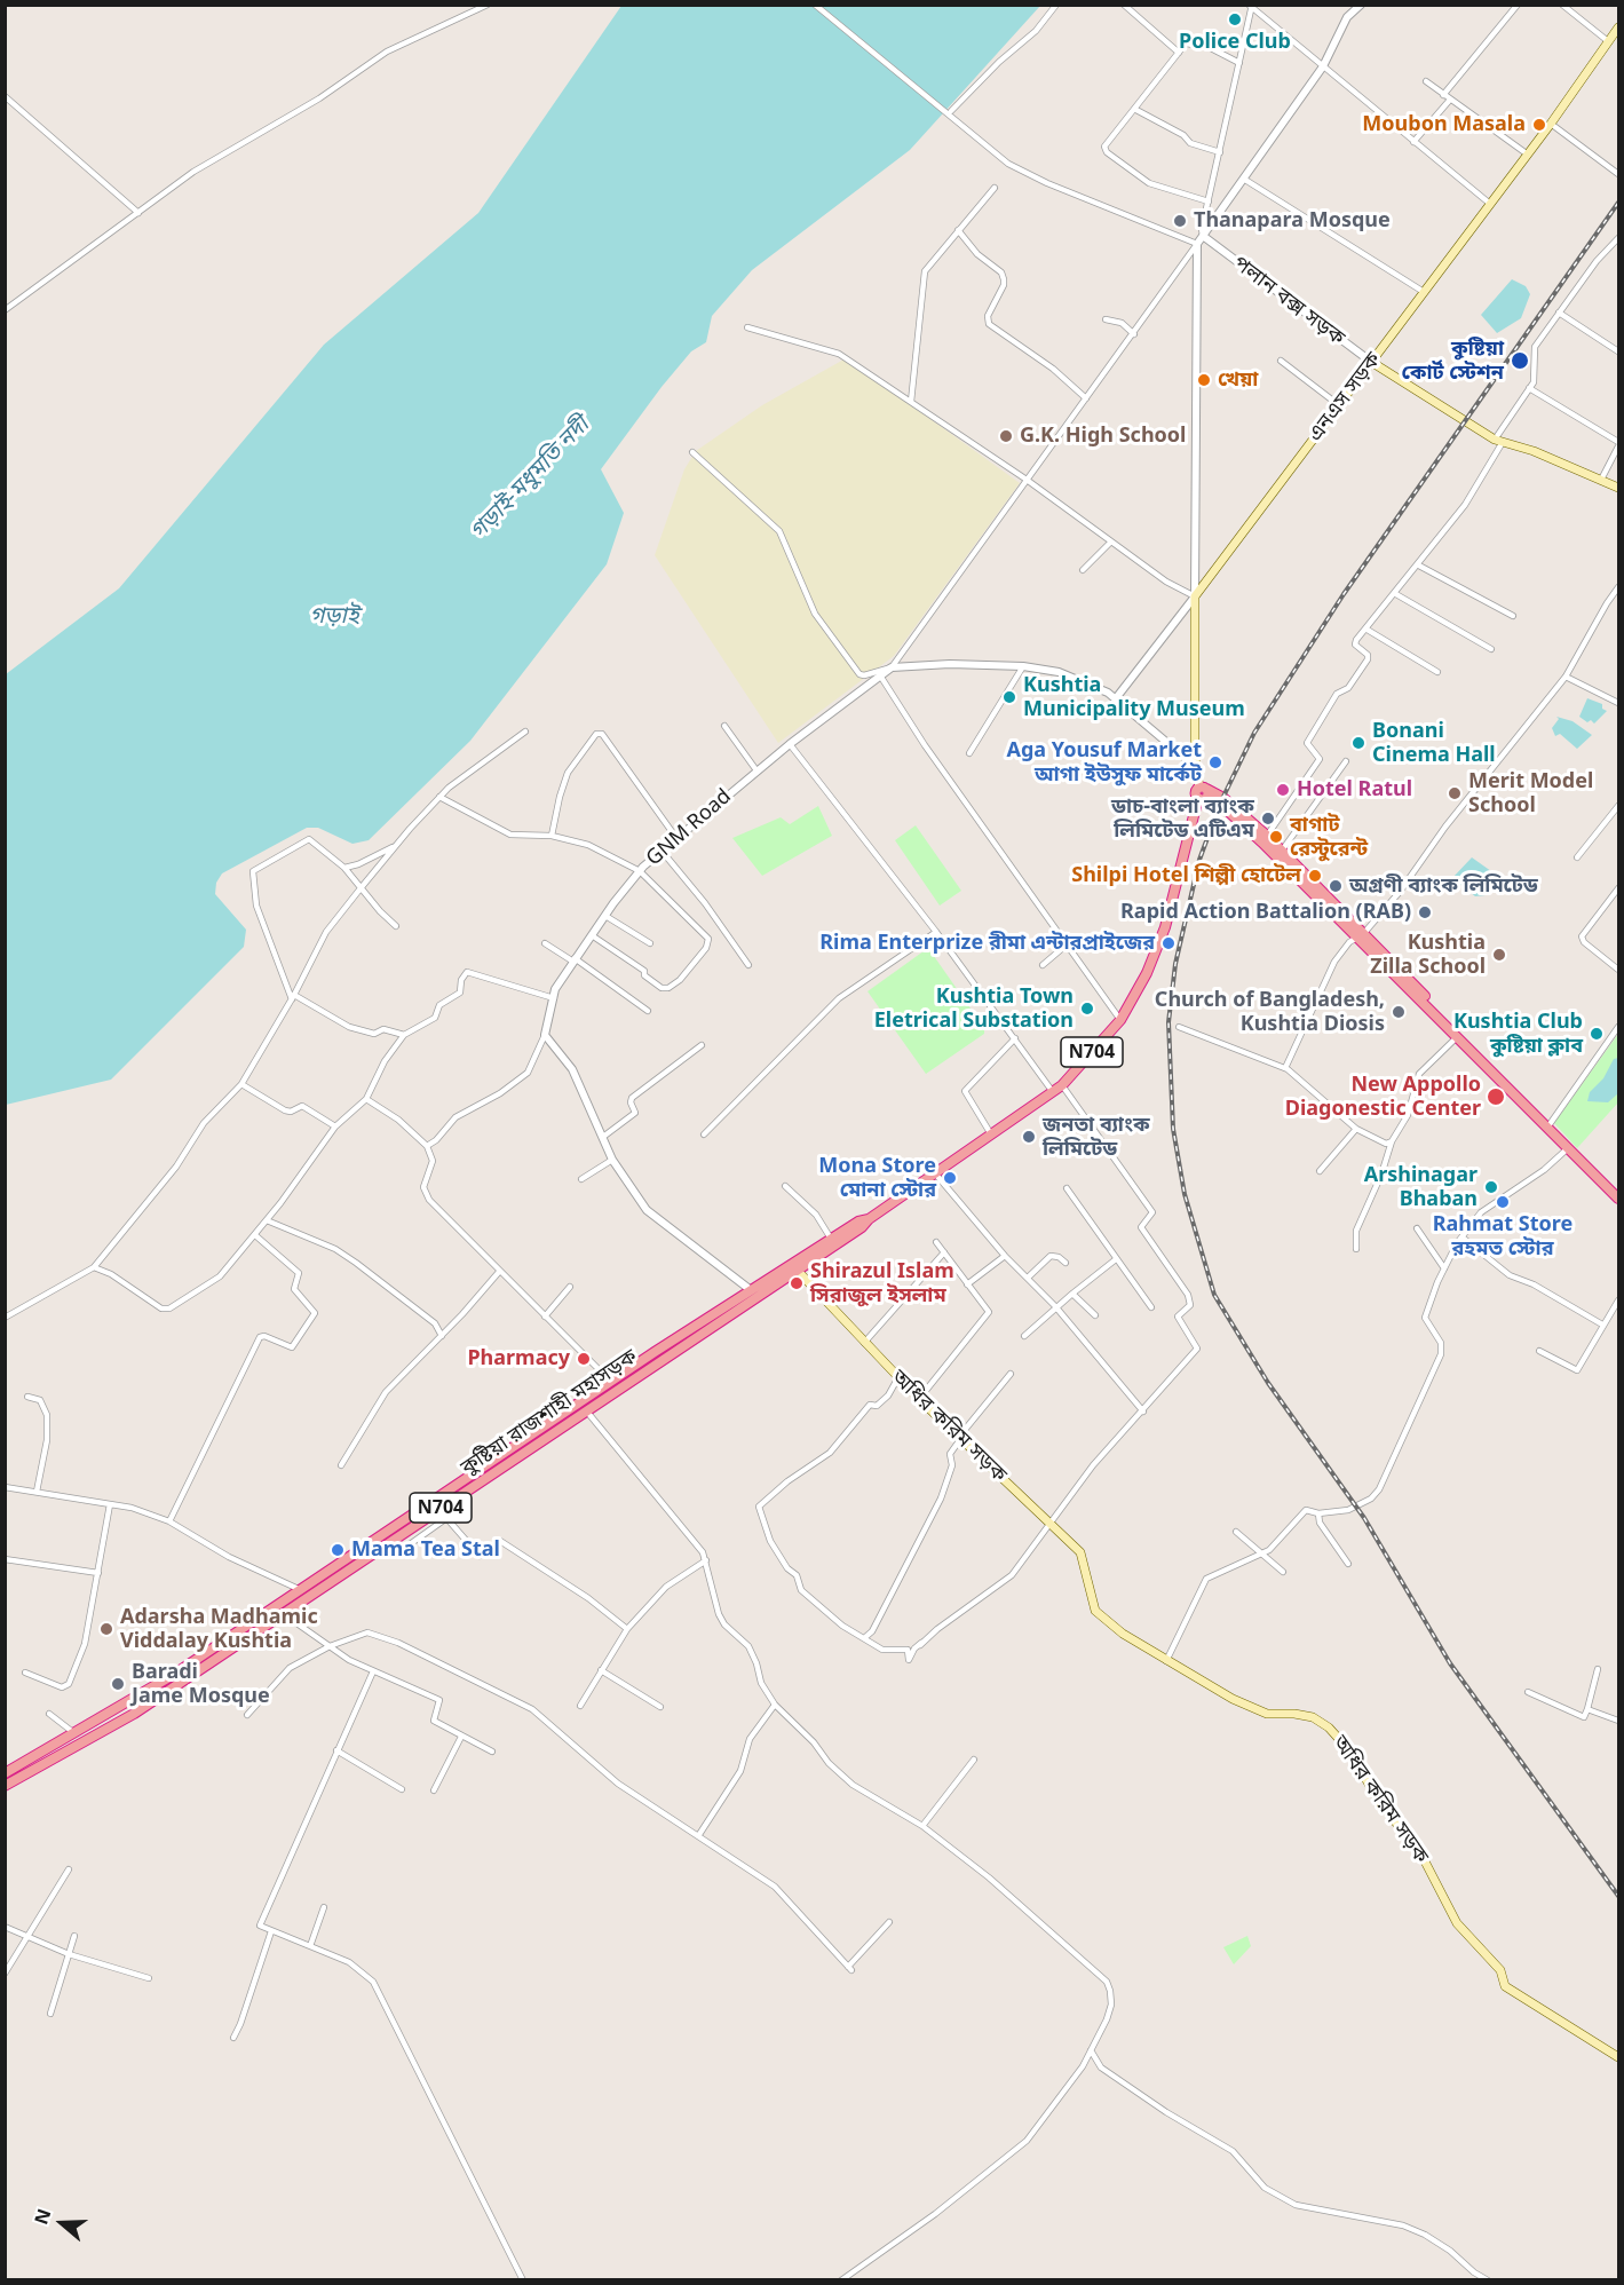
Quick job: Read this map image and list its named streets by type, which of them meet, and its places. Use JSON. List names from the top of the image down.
{
  "streets": {
    "highway": ["N704", "কুষ্টিয়া রাজশাহী মহাসড়ক"],
    "main road": ["পলান বক্স সড়ক", "এনএস সড়ক", "অধির করিম সড়ক"],
    "street": ["GNM Road"]
  },
  "crossings": [
    ["পলান বক্স সড়ক", "এনএস সড়ক"],
    ["কুষ্টিয়া রাজশাহী মহাসড়ক", "অধির করিম সড়ক"]
  ],
  "water": ["গড়াই-মধুমতি নদী", "গড়াই"],
  "places": [
    "Police Club",
    "Moubon Masala",
    "Thanapara Mosque",
    "কুষ্টিয়া কোর্ট স্টেশন",
    "খেয়া",
    "G.K. High School",
    "Kushtia Municipality Museum",
    "Bonani Cinema Hall",
    "Aga Yousuf Market আগা ইউসুফ মার্কেট",
    "Hotel Ratul",
    "Merit Model School",
    "ডাচ-বাংলা ব্যাংক লিমিটেড এটিএম",
    "বাগাট রেস্টুরেন্ট",
    "Shilpi Hotel শিল্পী হোটেল",
    "অগ্রণী ব্যাংক লিমিটেড",
    "Rapid Action Battalion (RAB)",
    "Rima Enterprize রীমা এন্টারপ্রাইজের",
    "Kushtia Zilla School",
    "Kushtia Town Eletrical Substation",
    "Church of Bangladesh, Kushtia Diosis",
    "Kushtia Club কুষ্টিয়া ক্লাব",
    "New Appollo Diagonestic Center",
    "জনতা ব্যাংক লিমিটেড",
    "Mona Store মোনা স্টোর",
    "Arshinagar Bhaban",
    "Rahmat Store রহমত স্টোর",
    "Shirazul Islam সিরাজুল ইসলাম",
    "Pharmacy",
    "Mama Tea Stal",
    "Adarsha Madhamic Viddalay Kushtia",
    "Baradi Jame Mosque"
  ],
  "north": "left"
}
